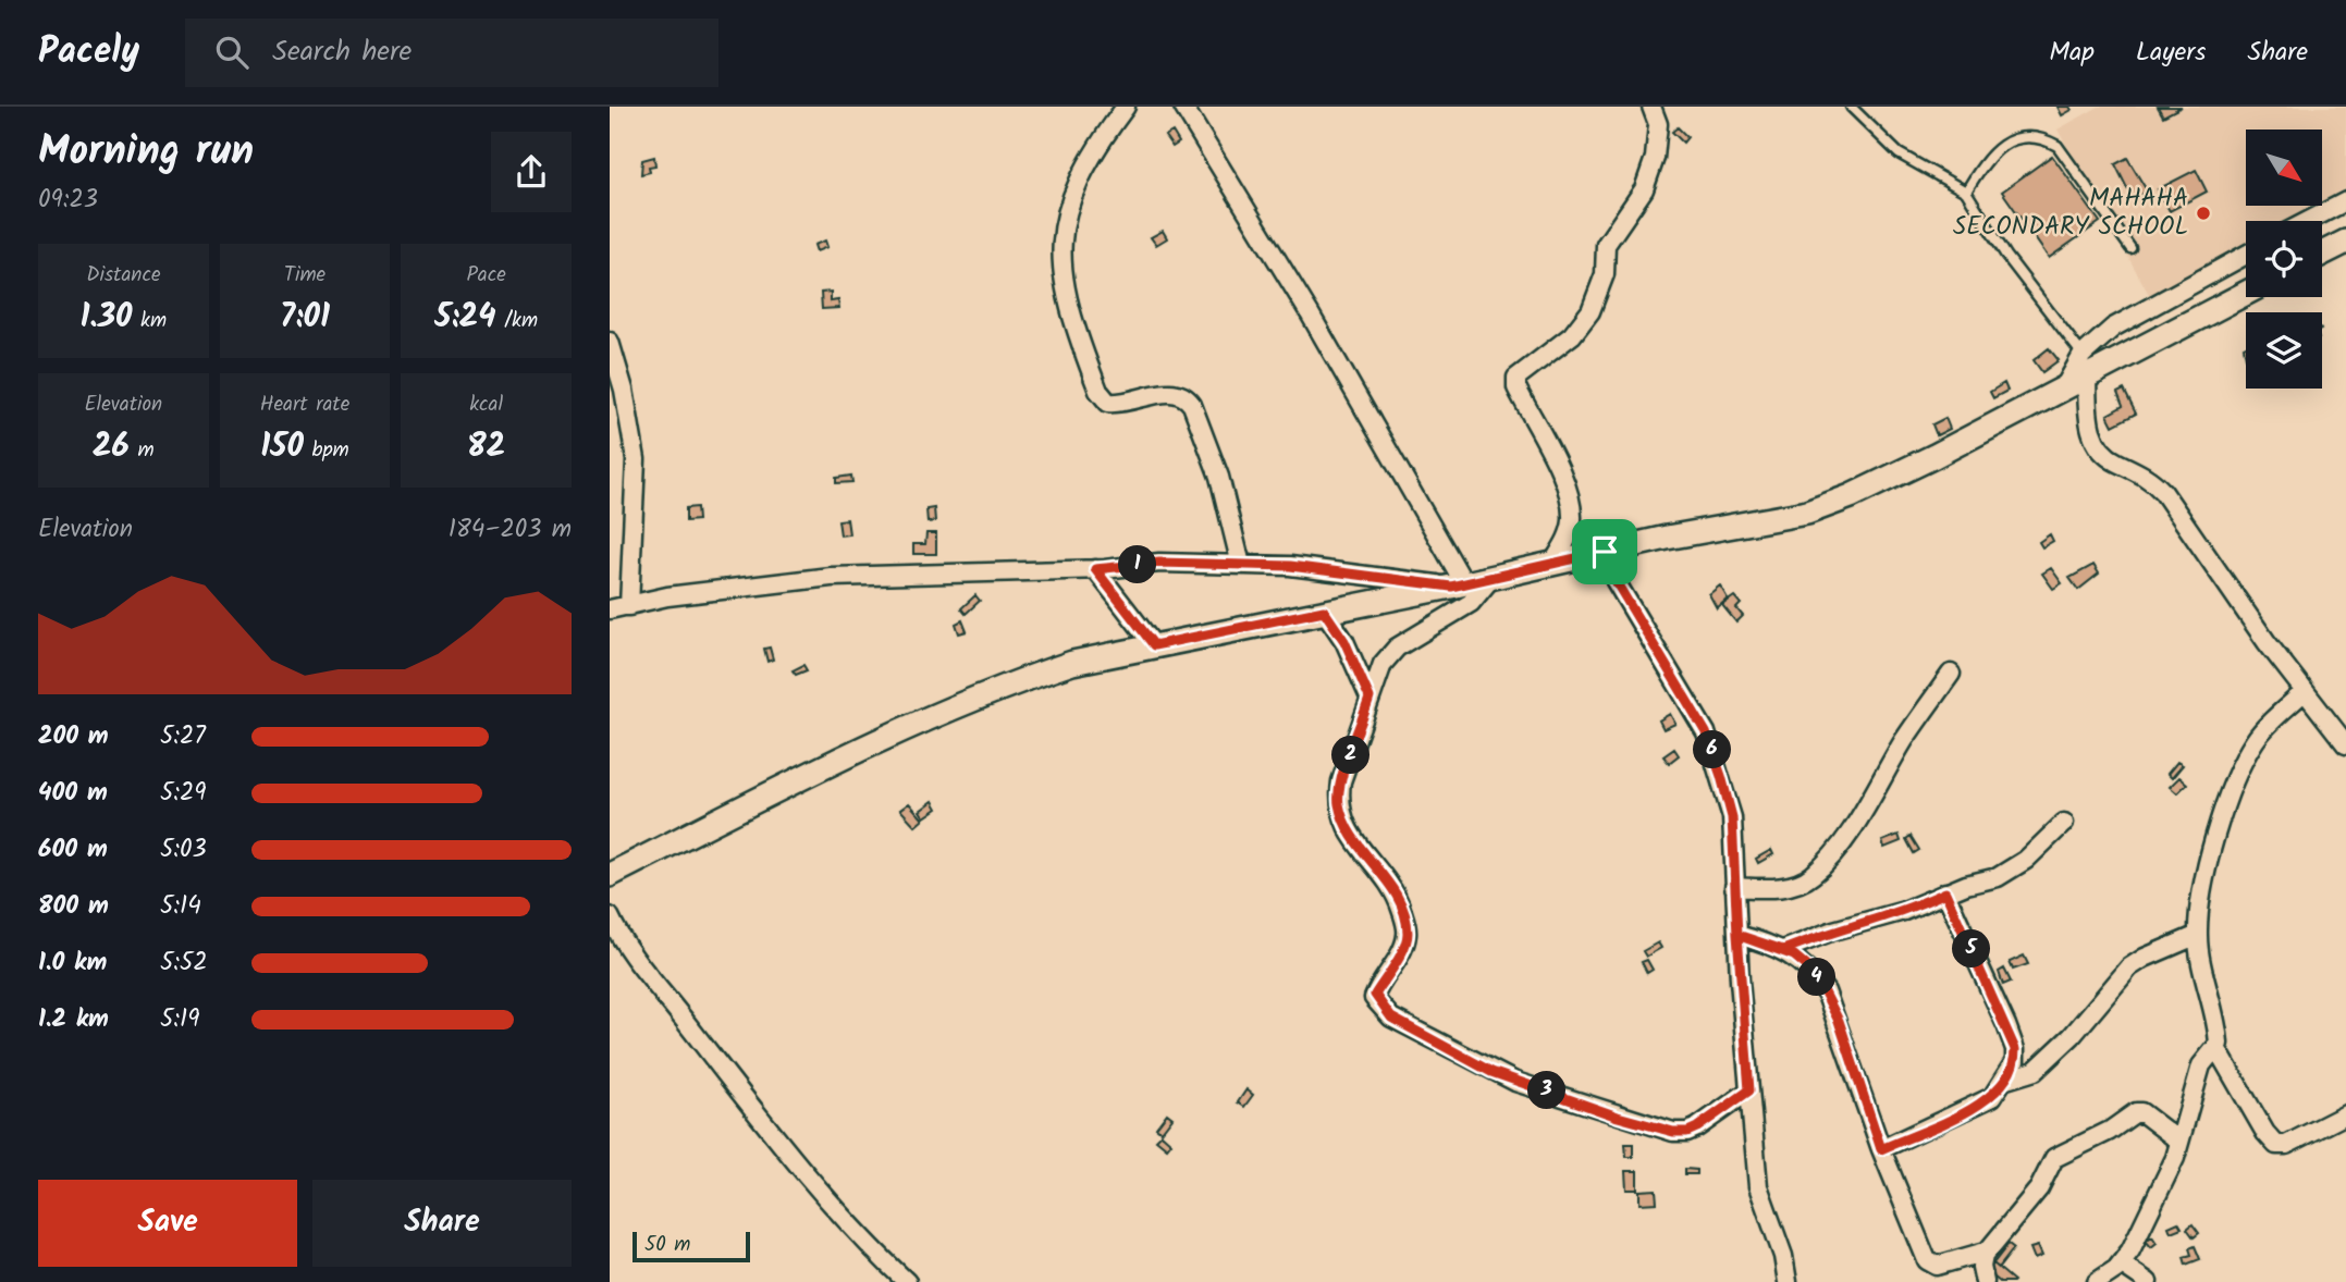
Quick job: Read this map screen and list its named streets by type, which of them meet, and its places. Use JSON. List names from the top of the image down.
{
  "places": ["MAHAHA SECONDARY SCHOOL"],
  "scale_bar": "50 m",
  "north": "bottom right",
  "page": {
    "header": "Pacely",
    "search": "Search here",
    "nav": ["Map", "Layers", "Share"],
    "heading": ["Morning run", "09:23"],
    "stats": [
      ["Distance", "1.30 km"],
      ["Time", "7:01"],
      ["Pace", "5:24 /km"],
      ["Elevation", "26 m"],
      ["Heart rate", "150 bpm"],
      ["kcal", "82"]
    ],
    "chart": ["Elevation", "184–203 m"],
    "pins": [
      "1",
      "6",
      "2",
      "5",
      "4",
      "3"
    ],
    "list": [
      {
        "name": "200 m",
        "note": "5:27"
      },
      {
        "name": "400 m",
        "note": "5:29"
      },
      {
        "name": "600 m",
        "note": "5:03"
      },
      {
        "name": "800 m",
        "note": "5:14"
      },
      {
        "name": "1.0 km",
        "note": "5:52"
      },
      {
        "name": "1.2 km",
        "note": "5:19"
      }
    ],
    "buttons": ["Save", "Share"],
    "scale": "50 m"
  }
}
